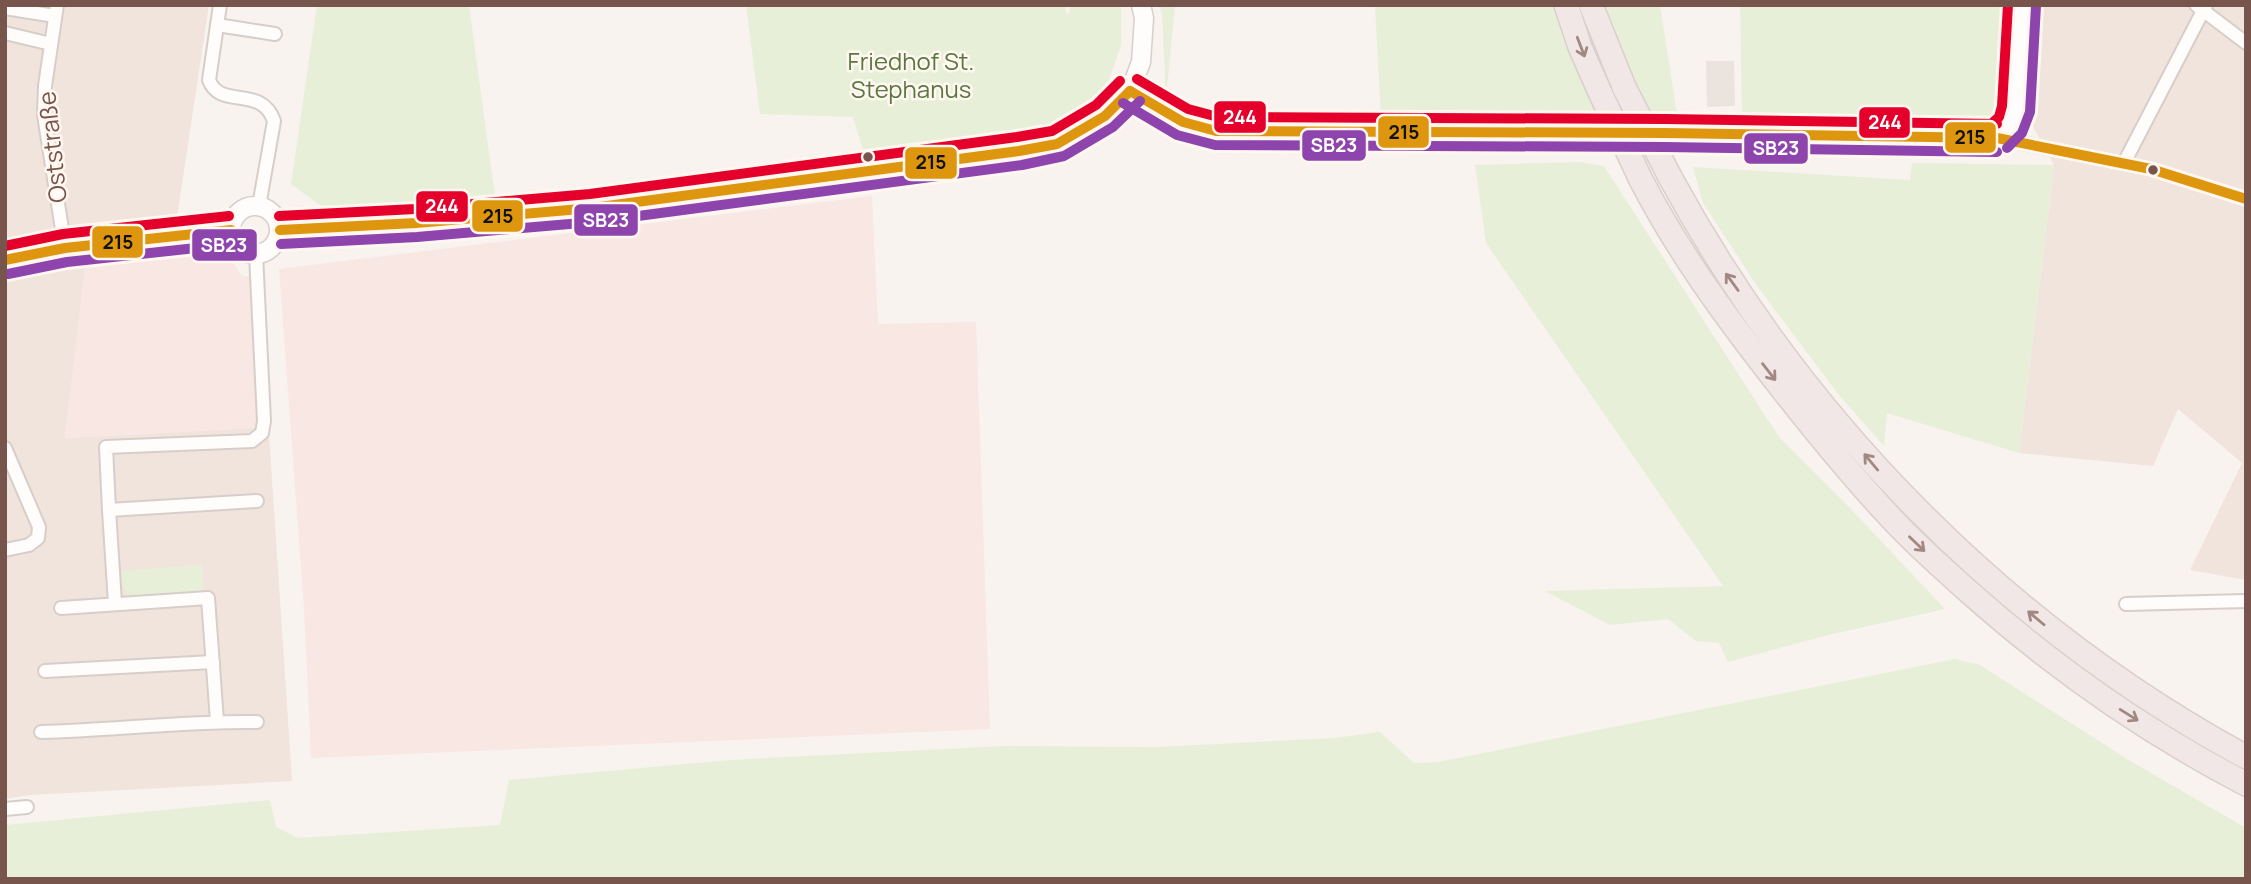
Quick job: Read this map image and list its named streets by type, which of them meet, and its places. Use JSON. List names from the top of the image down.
{
  "streets": {
    "street": ["Oststraße"]
  },
  "parks": ["Friedhof St. Stephanus"],
  "lines": ["transit line 244", "transit line SB23", "transit line 215"]
}
